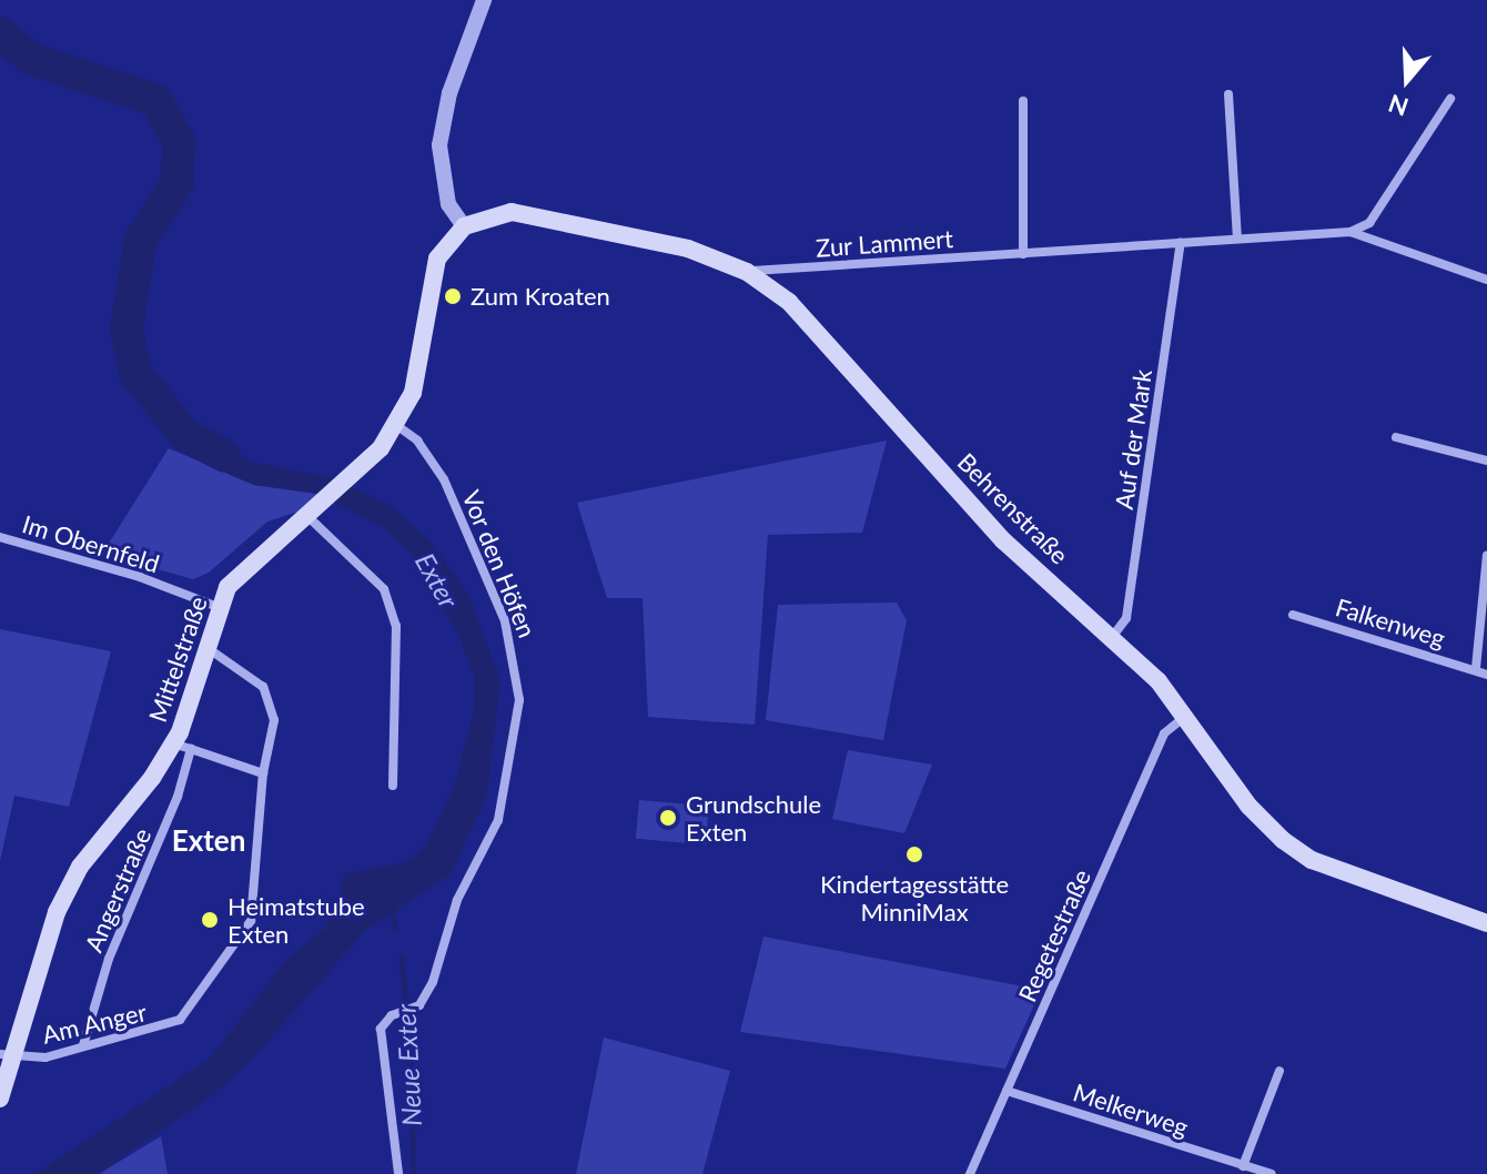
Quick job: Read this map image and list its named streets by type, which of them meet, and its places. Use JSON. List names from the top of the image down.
{
  "streets": {
    "main road": ["Behrenstraße", "Mittelstraße"],
    "street": [
      "Zur Lammert",
      "Auf der Mark",
      "Im Obernfeld",
      "Vor den Höfen",
      "Falkenweg",
      "Angerstraße",
      "Regetestraße",
      "Am Anger",
      "Melkerweg"
    ]
  },
  "crossings": [
    ["Zur Lammert", "Auf der Mark"],
    ["Zur Lammert", "Behrenstraße"],
    ["Auf der Mark", "Behrenstraße"],
    ["Behrenstraße", "Mittelstraße"],
    ["Behrenstraße", "Regetestraße"],
    ["Im Obernfeld", "Mittelstraße"],
    ["Vor den Höfen", "Mittelstraße"],
    ["Mittelstraße", "Angerstraße"],
    ["Mittelstraße", "Am Anger"],
    ["Angerstraße", "Am Anger"],
    ["Regetestraße", "Melkerweg"]
  ],
  "districts": ["Exten"],
  "water": ["Exter", "Neue Exter"],
  "places": [
    "Zum Kroaten",
    "Grundschule Exten",
    "Kindertagesstätte MinniMax",
    "Heimatstube Exten"
  ],
  "north": "bottom"
}
